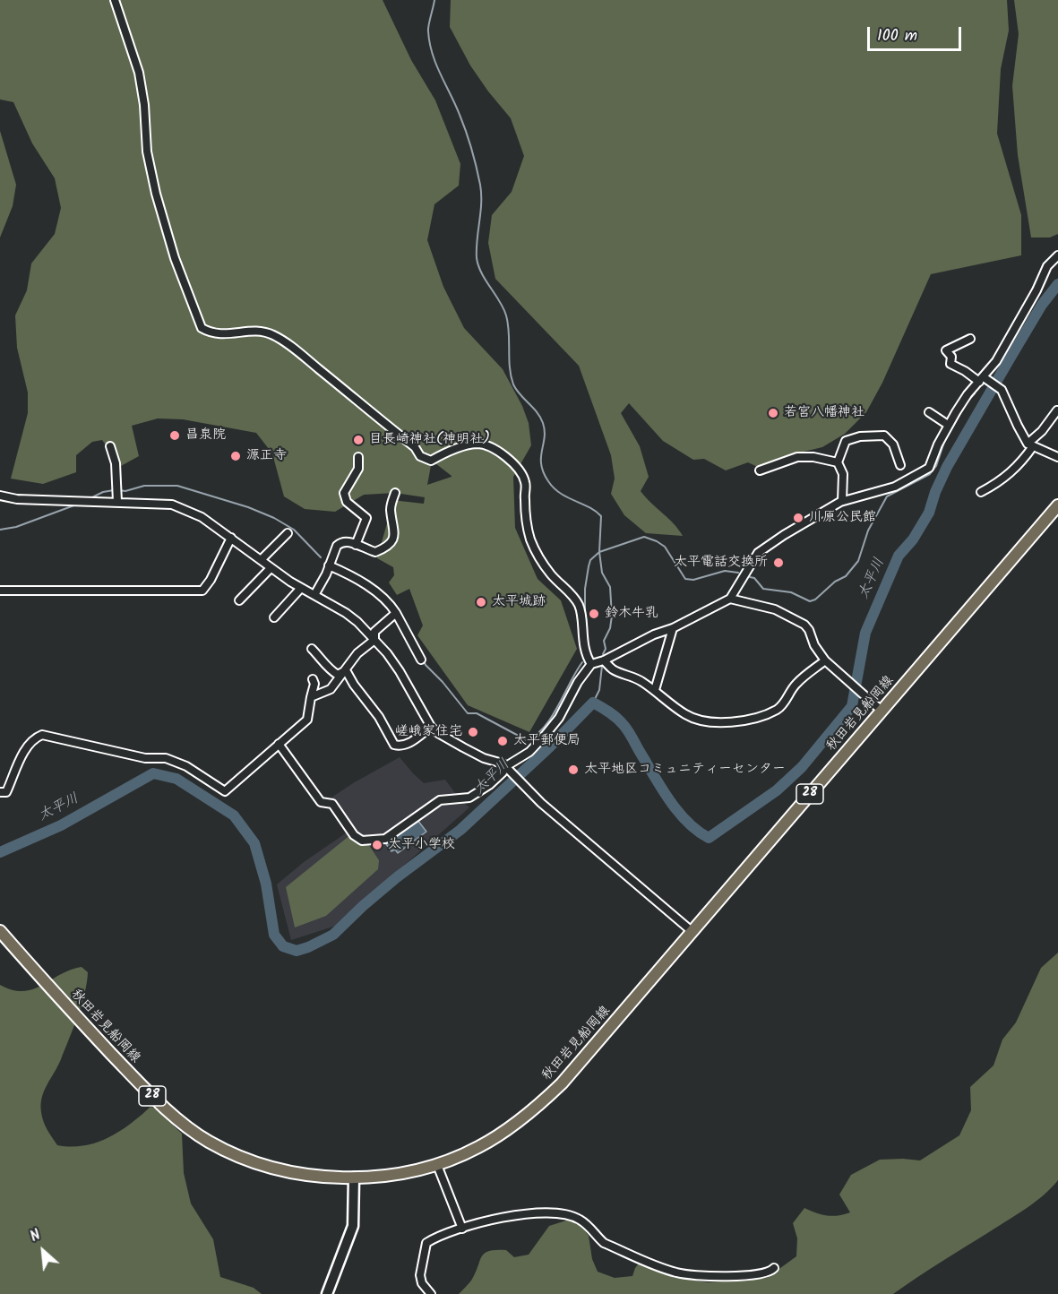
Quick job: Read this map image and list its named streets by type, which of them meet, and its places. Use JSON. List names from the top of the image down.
{
  "streets": {
    "main road": ["秋田岩見船岡線", "28"]
  },
  "water": ["太平川"],
  "places": [
    "若宮八幡神社",
    "昌泉院",
    "目長崎神社(神明社)",
    "源正寺",
    "川原公民館",
    "太平電話交換所",
    "太平城跡",
    "鈴木牛乳",
    "嵯峨家住宅",
    "太平郵便局",
    "太平地区コミュニティーセンター",
    "太平小学校"
  ],
  "scale_bar": "100 m",
  "north": "top left"
}
